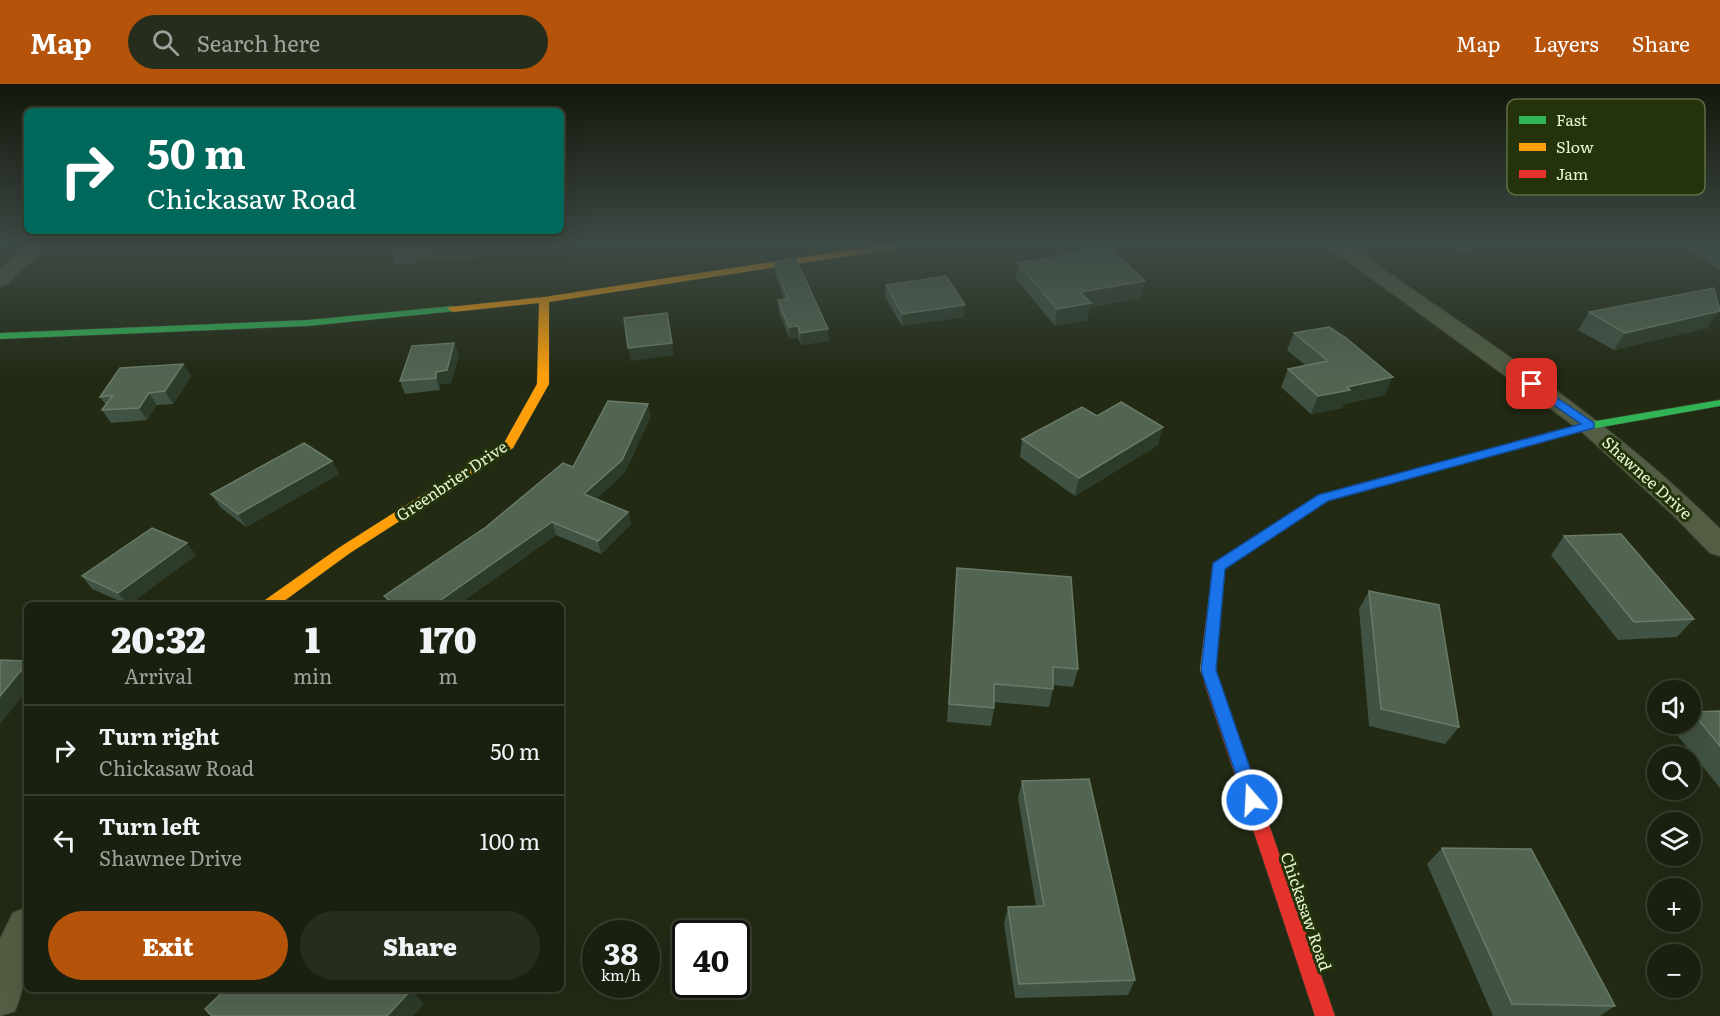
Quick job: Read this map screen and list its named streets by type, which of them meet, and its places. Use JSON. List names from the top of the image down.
{
  "streets": {
    "street": ["Shawnee Drive", "Greenbrier Drive", "Chickasaw Road"]
  },
  "crossings": [
    ["Shawnee Drive", "Chickasaw Road"]
  ],
  "legend": ["Fast", "Slow", "Jam"],
  "page": {
    "header": "Map",
    "search": "Search here",
    "nav": ["Map", "Layers", "Share"],
    "turn": ["50 m", "Chickasaw Road"],
    "eta": [
      "20:32",
      "Arrival",
      "1",
      "min",
      "170",
      "m"
    ],
    "map_buttons": ["+", "−"],
    "list": [
      {
        "name": "Turn right",
        "note": "Chickasaw Road",
        "value": "50 m"
      },
      {
        "name": "Turn left",
        "note": "Shawnee Drive",
        "value": "100 m"
      }
    ],
    "buttons": ["Exit", "Share"],
    "speed": "38 km/h",
    "limit": "40"
  }
}
